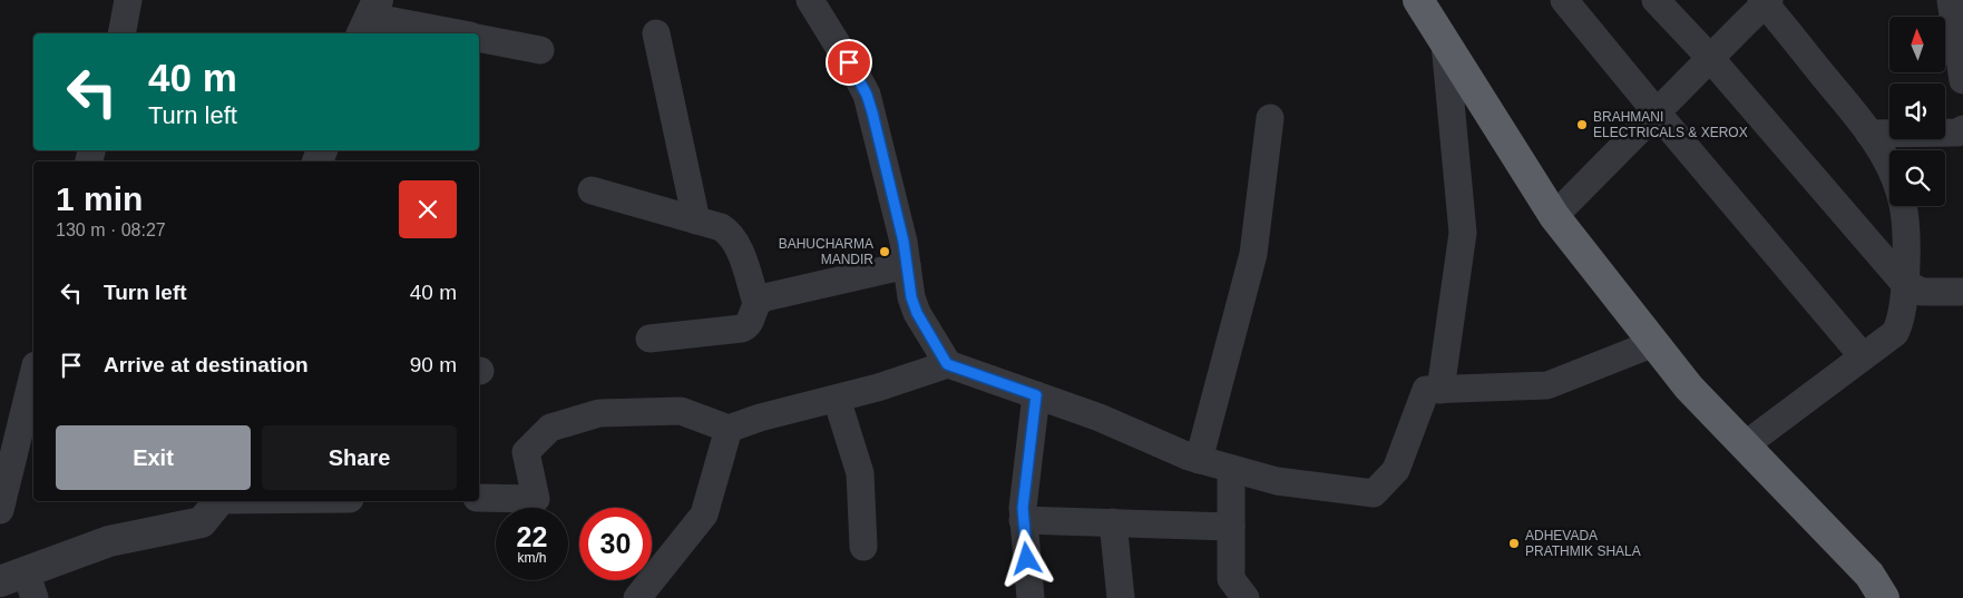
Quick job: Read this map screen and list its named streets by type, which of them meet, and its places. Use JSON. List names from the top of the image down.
{
  "places": ["BRAHMANI ELECTRICALS & XEROX", "BAHUCHARMA MANDIR", "ADHEVADA PRATHMIK SHALA"],
  "north": "top",
  "page": {
    "turn": ["40 m", "Turn left"],
    "heading": ["1 min", "130 m · 08:27"],
    "list": [
      {
        "name": "Turn left",
        "value": "40 m"
      },
      {
        "name": "Arrive at destination",
        "value": "90 m"
      }
    ],
    "buttons": ["Exit", "Share"],
    "speed": "22 km/h",
    "limit": "30"
  }
}
